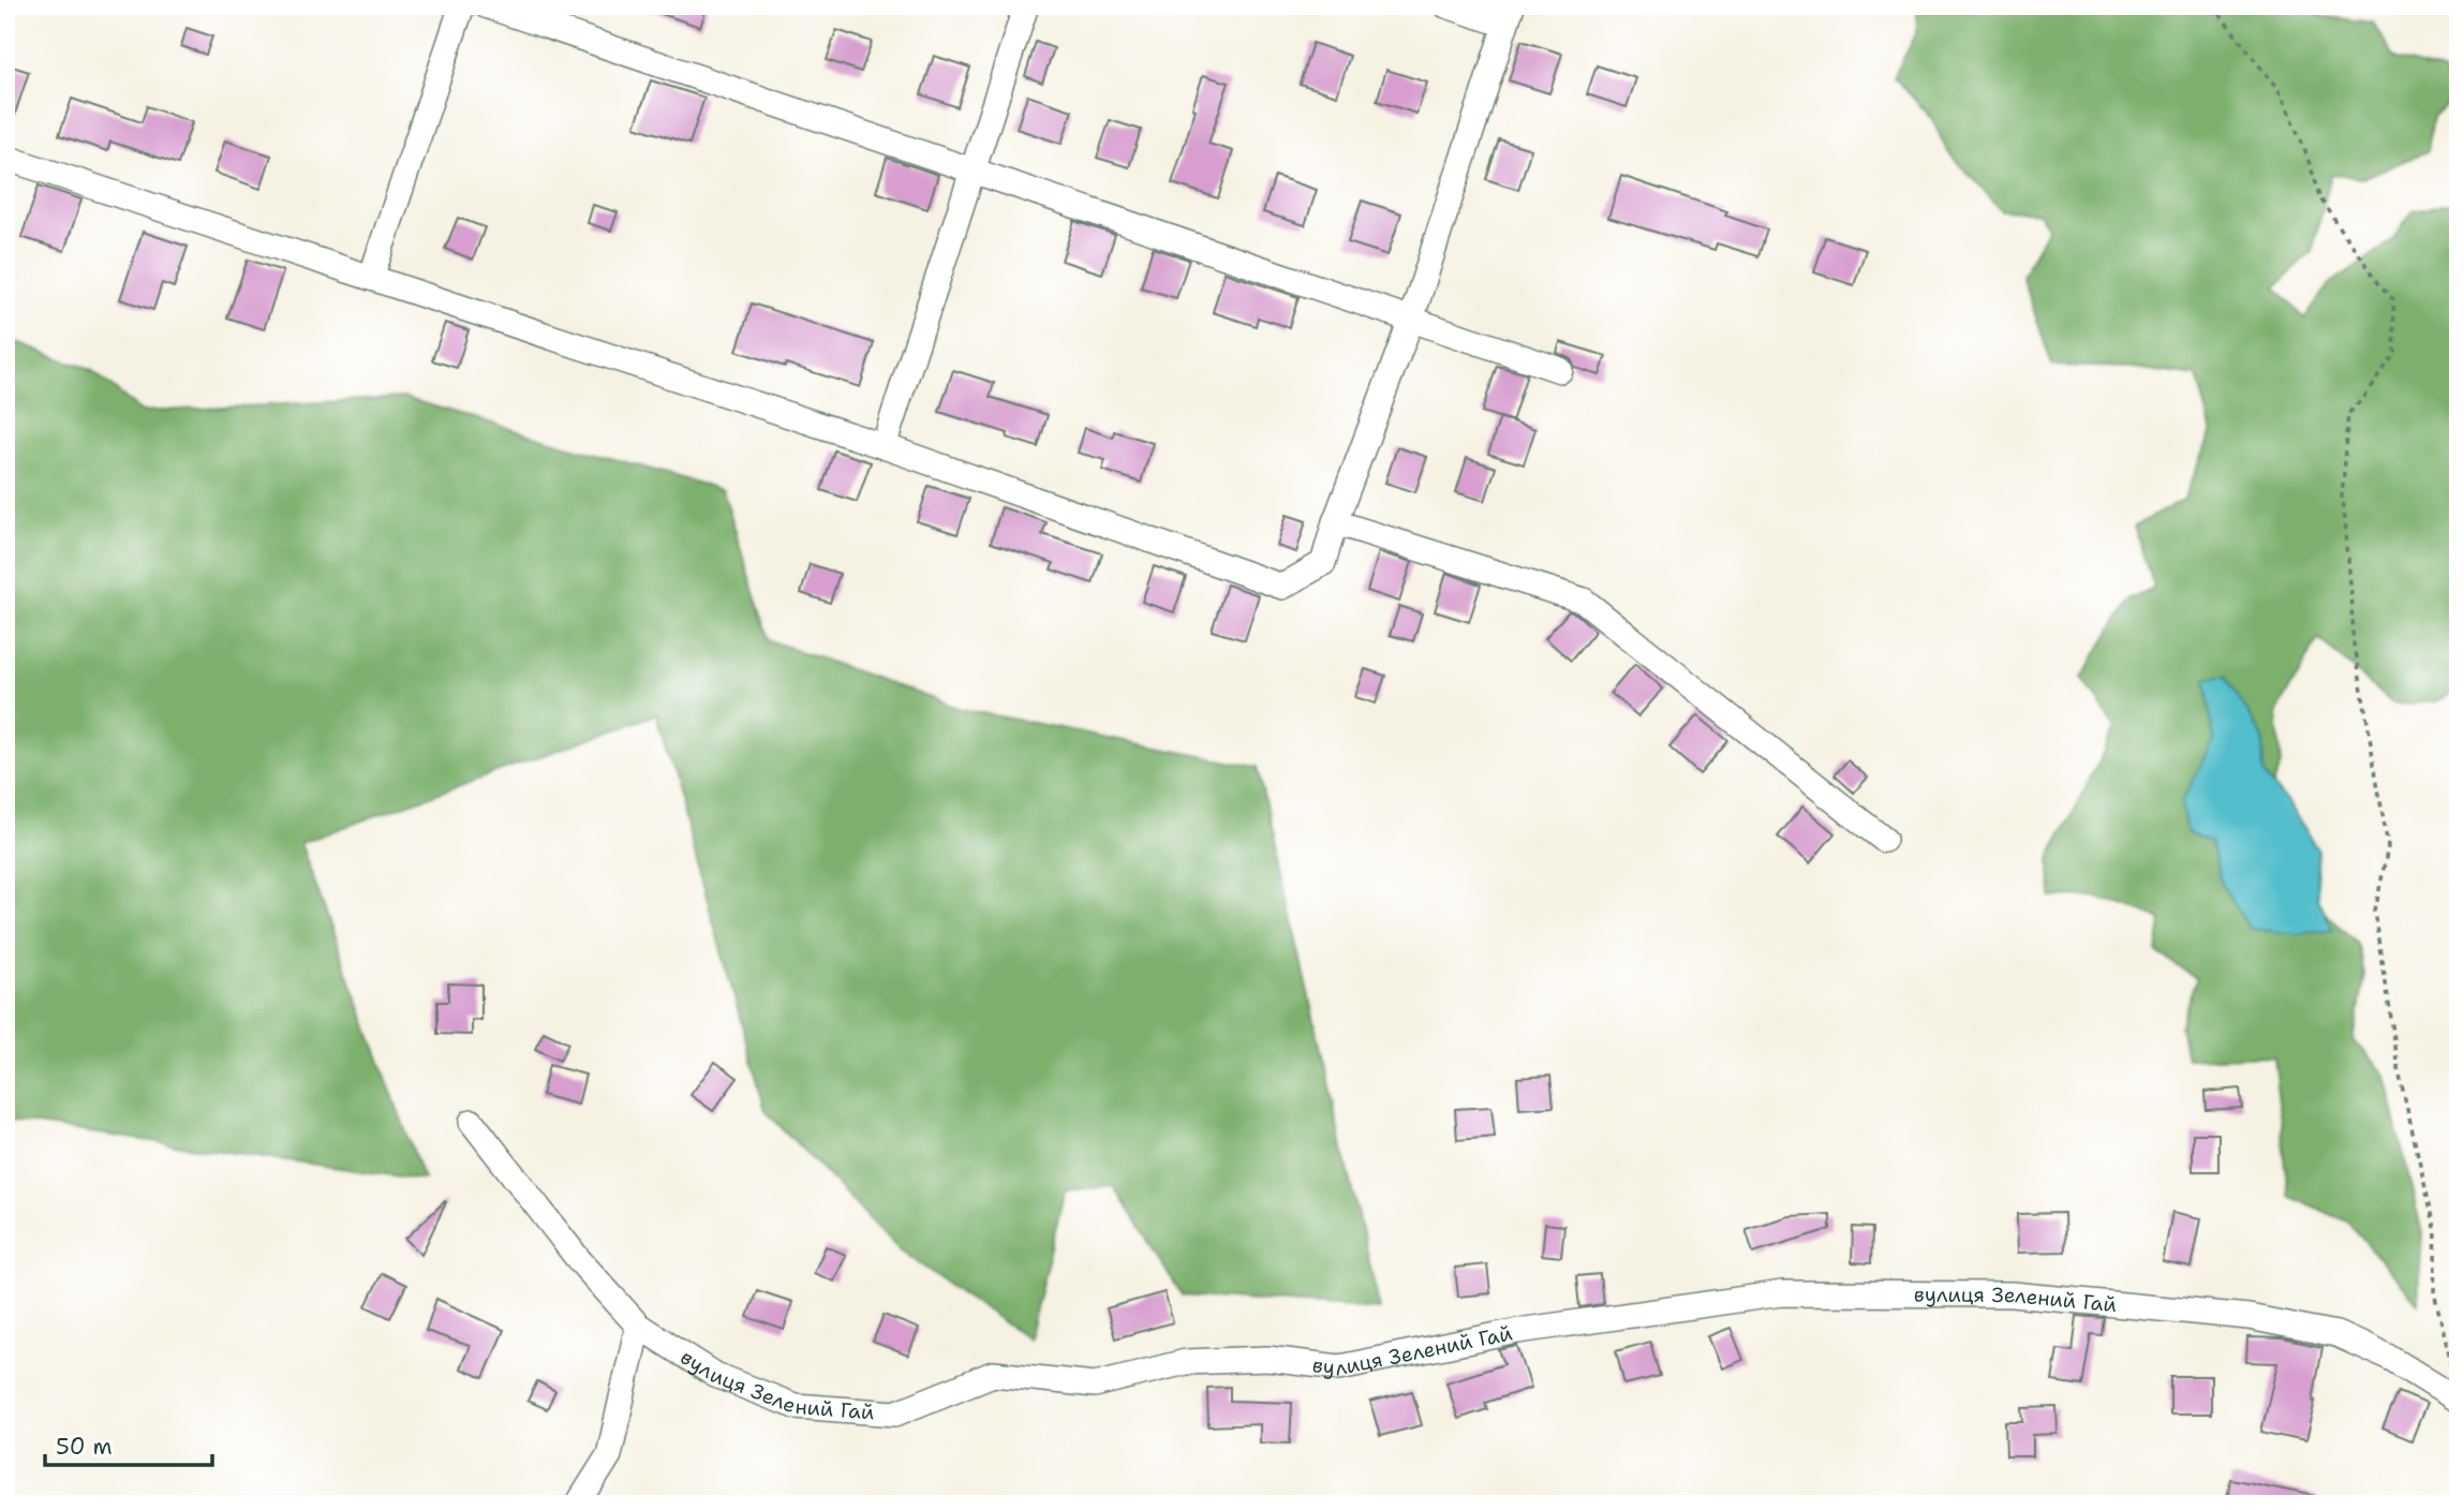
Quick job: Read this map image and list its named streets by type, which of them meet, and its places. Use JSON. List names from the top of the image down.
{
  "streets": {
    "street": ["вулиця Зелений Гай"]
  },
  "scale_bar": "50 m"
}
